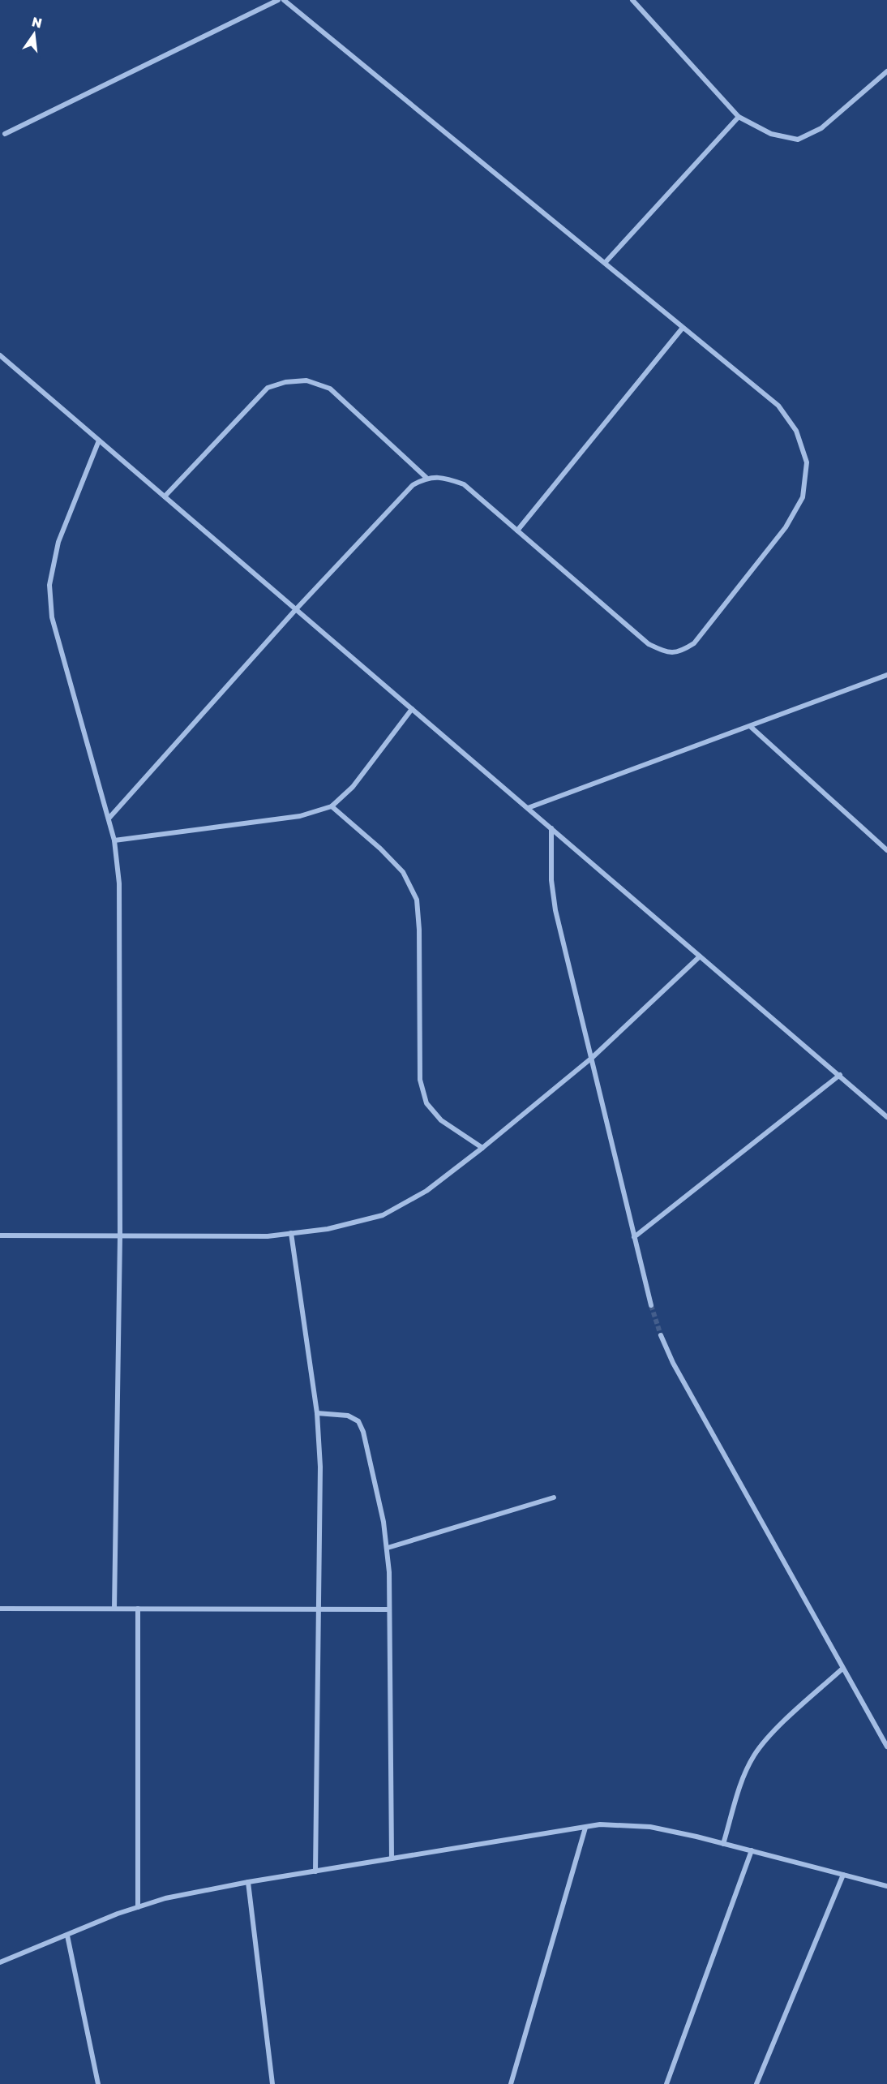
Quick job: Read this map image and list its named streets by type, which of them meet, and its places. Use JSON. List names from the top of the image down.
{
  "north": "top"
}
